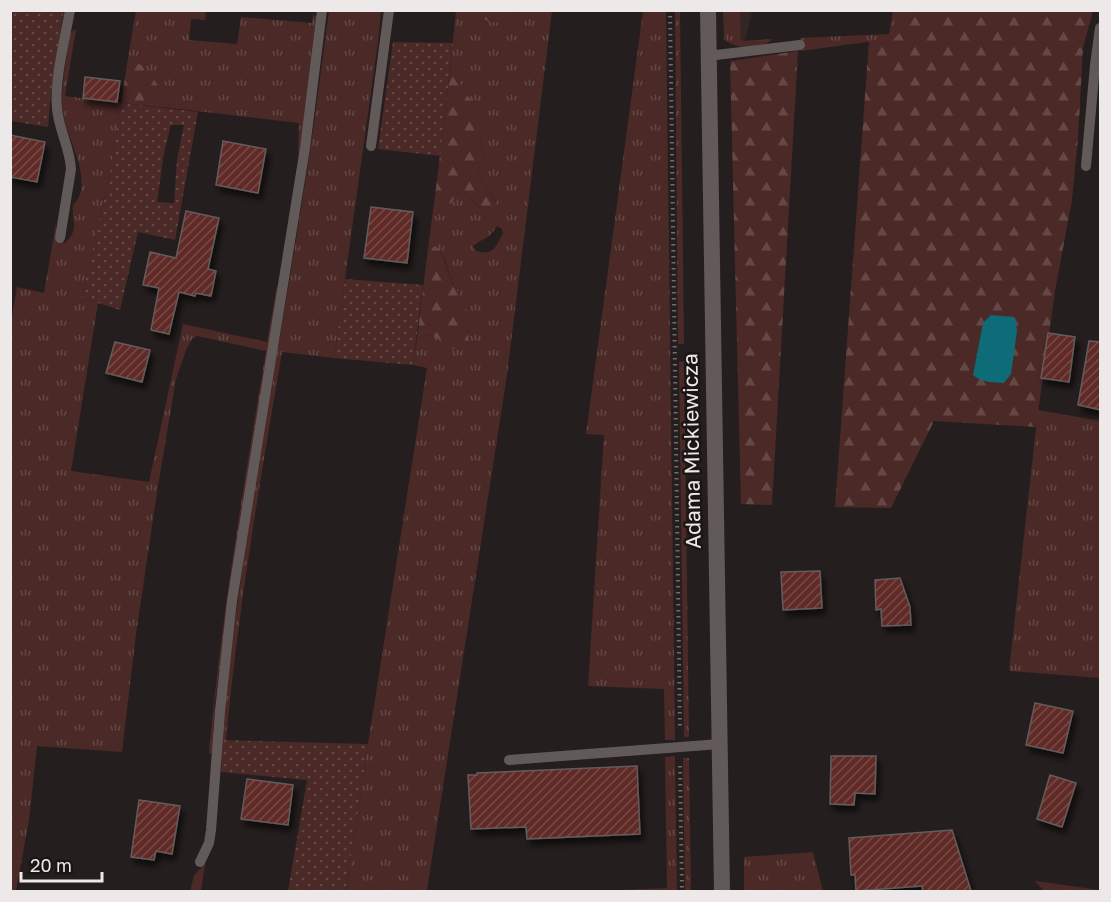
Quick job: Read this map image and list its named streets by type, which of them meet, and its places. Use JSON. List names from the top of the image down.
{
  "streets": {
    "street": ["Adama Mickiewicza"]
  },
  "scale_bar": "20 m"
}
